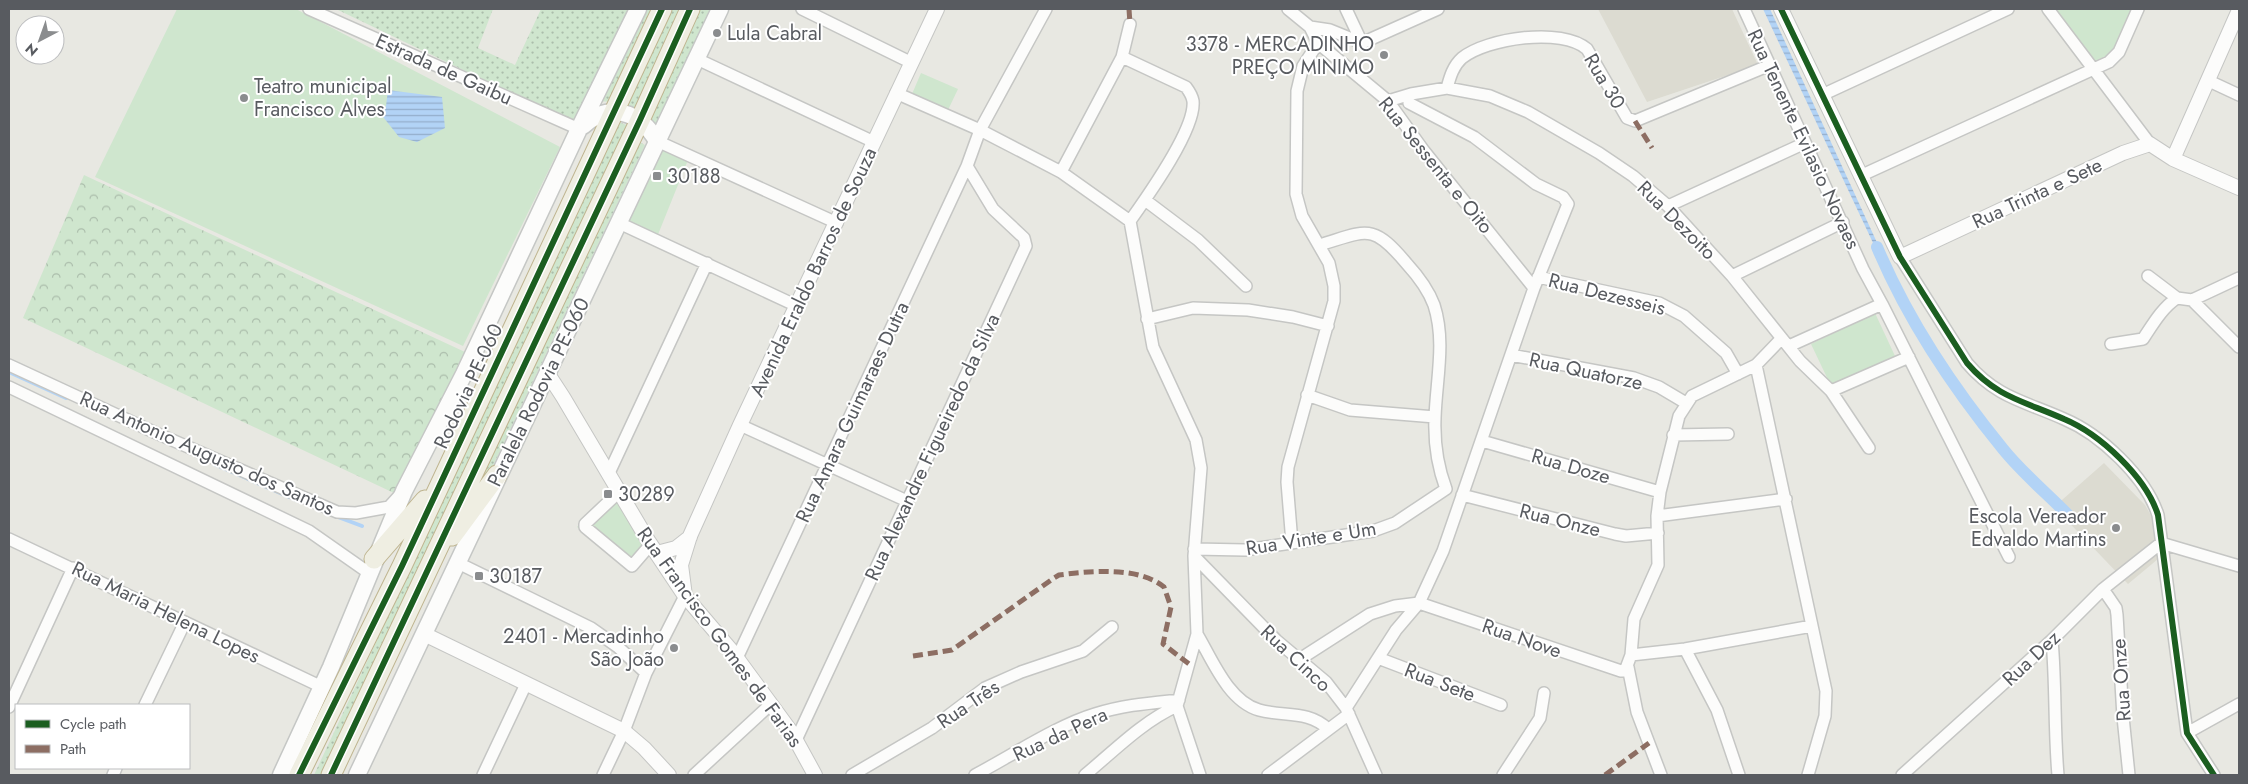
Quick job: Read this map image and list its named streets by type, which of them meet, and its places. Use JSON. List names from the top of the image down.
{
  "streets": {
    "highway": ["Rodovia PE-060"],
    "main road": ["Paralela Rodovia PE-060"],
    "street": [
      "Estrada de Gaibu",
      "Rua 30",
      "Rua Tenente Evilasio Novaes",
      "Rua Sessenta e Oito",
      "Rua Trinta e Sete",
      "Rua Dezoito",
      "Avenida Eraldo Barros de Souza",
      "Rua Dezesseis",
      "Rua Quatorze",
      "Rua Amara Guimaraes Dutra",
      "Rua Alexandre Figueiredo da Silva",
      "Rua Antonio Augusto dos Santos",
      "Rua Doze",
      "Rua Onze",
      "Rua Vinte e Um",
      "Rua Maria Helena Lopes",
      "Rua Francisco Gomes de Farias",
      "Rua Nove",
      "Rua Cinco",
      "Rua Dez",
      "Rua Sete",
      "Rua Três",
      "Rua da Pera"
    ]
  },
  "crossings": [
    ["Rua 30", "Rua Tenente Evilasio Novaes"],
    ["Rua 30", "Rua Dezoito"],
    ["Rua Sessenta e Oito", "Rua Dezoito"],
    ["Rua Sessenta e Oito", "Rua Dezesseis"],
    ["Avenida Eraldo Barros de Souza", "Rua Francisco Gomes de Farias"],
    ["Paralela Rodovia PE-060", "Rua Francisco Gomes de Farias"],
    ["Rua Amara Guimaraes Dutra", "Rua Alexandre Figueiredo da Silva"],
    ["Rua Amara Guimaraes Dutra", "Rua Francisco Gomes de Farias"],
    ["Rua Alexandre Figueiredo da Silva", "Rua Francisco Gomes de Farias"],
    ["Rua Onze", "Rua Vinte e Um"],
    ["Rua Onze", "Rua Dez"],
    ["Rua Vinte e Um", "Rua Cinco"]
  ],
  "places": {
    "other": [
      "Lula Cabral",
      "3378 - MERCADINHO PREÇO MINIMO",
      "Teatro municipal Francisco Alves",
      "Escola Vereador Edvaldo Martins",
      "2401 - Mercadinho São João"
    ],
    "transit": ["30188", "30289", "30187"]
  },
  "legend": ["Cycle path", "Path"],
  "north": "bottom left"
}
